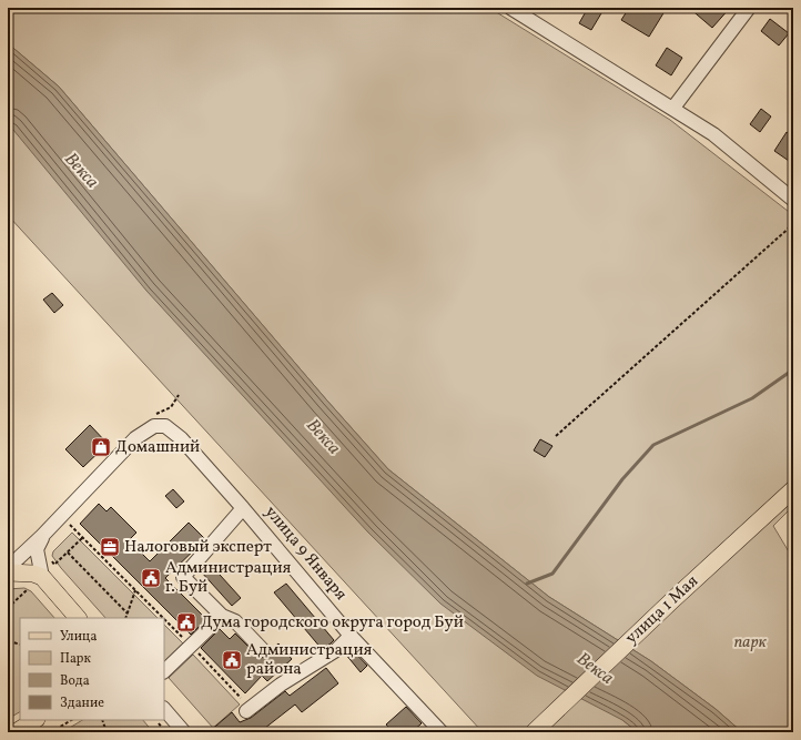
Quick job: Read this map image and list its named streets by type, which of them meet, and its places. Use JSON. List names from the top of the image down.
{
  "streets": {
    "main road": ["улица 1 Мая"],
    "street": ["улица 9 Января"]
  },
  "water": ["Векса"],
  "parks": ["парк"],
  "places": {
    "shop": ["Домашний"],
    "office": ["Налоговый эксперт"],
    "public building": ["Администрация г. Буй", "Дума городского округа город Буй", "Администрация района"]
  },
  "legend": [
    "Улица",
    "Парк",
    "Вода",
    "Здание"
  ]
}
